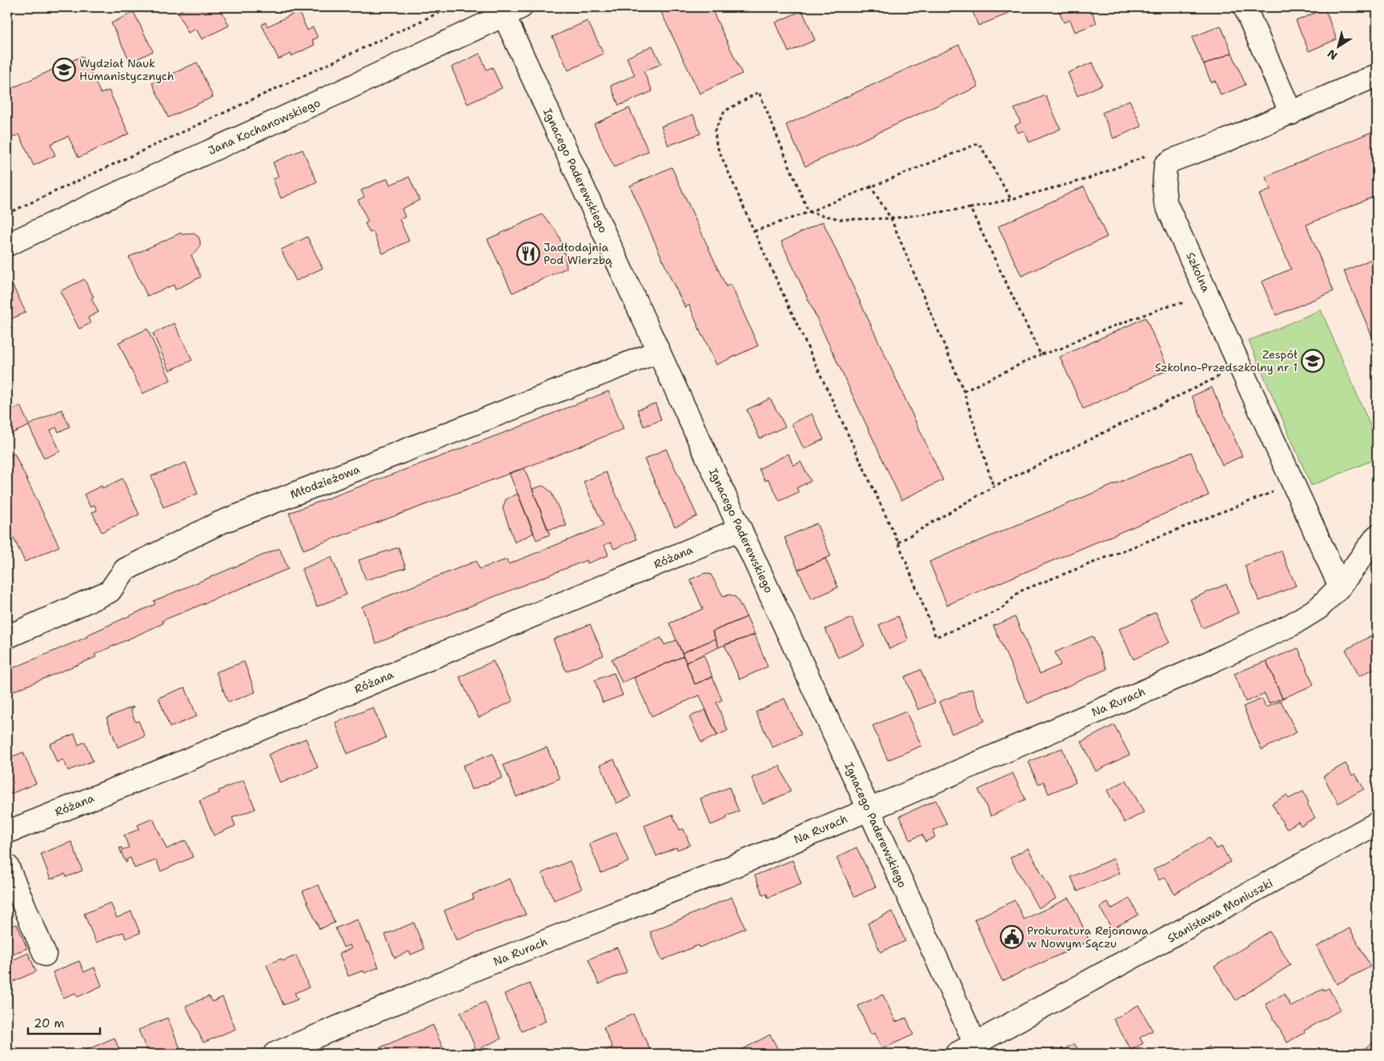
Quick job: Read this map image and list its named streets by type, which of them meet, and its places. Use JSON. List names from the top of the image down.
{
  "streets": {
    "street": [
      "Jana Kochanowskiego",
      "Ignacego Paderewskiego",
      "Szkolna",
      "Młodzieżowa",
      "Różana",
      "Na Rurach",
      "Stanisława Moniuszki"
    ]
  },
  "crossings": [
    ["Jana Kochanowskiego", "Ignacego Paderewskiego"],
    ["Ignacego Paderewskiego", "Młodzieżowa"],
    ["Ignacego Paderewskiego", "Różana"],
    ["Ignacego Paderewskiego", "Na Rurach"],
    ["Ignacego Paderewskiego", "Stanisława Moniuszki"],
    ["Szkolna", "Na Rurach"]
  ],
  "places": {
    "school or university": ["Wydział Nauk Humanistycznych", "Zespół Szkolno-Przedszkolny nr 1"],
    "restaurant": ["Jadłodajnia Pod Wierzbą"],
    "public building": ["Prokuratura Rejonowa w Nowym Sączu"]
  },
  "scale_bar": "20 m",
  "north": "bottom left"
}
